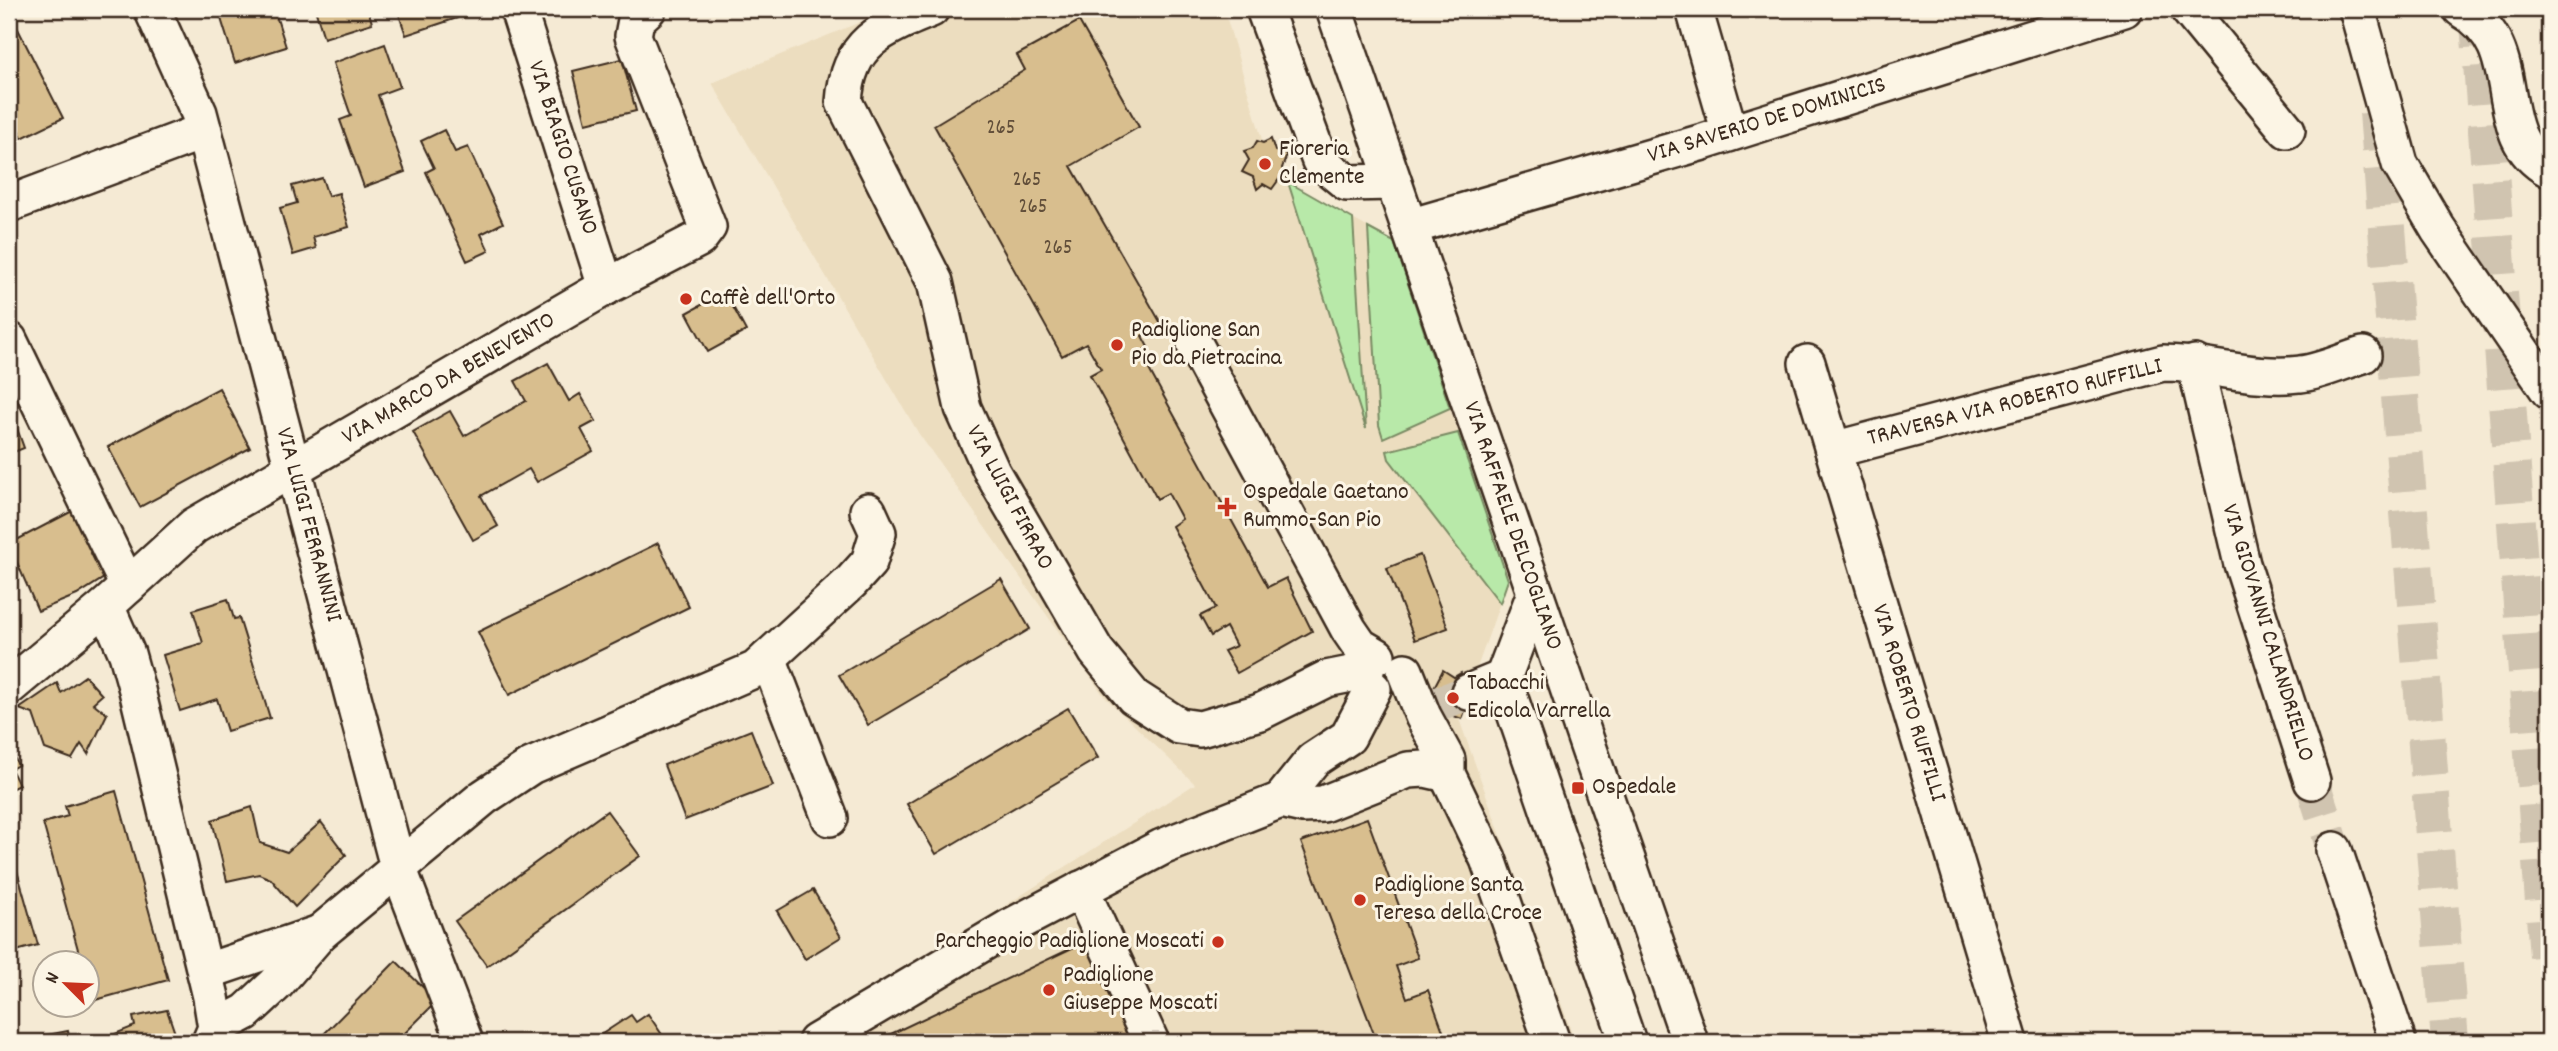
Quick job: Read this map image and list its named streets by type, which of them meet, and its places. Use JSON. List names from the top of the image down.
{
  "streets": {
    "street": [
      "VIA SAVERIO DE DOMINICIS",
      "VIA BIAGIO CUSANO",
      "VIA MARCO DA BENEVENTO",
      "TRAVERSA VIA ROBERTO RUFFILLI",
      "VIA LUIGI FIRRAO",
      "VIA LUIGI FERRANNINI",
      "VIA RAFFAELE DELCOGLIANO",
      "VIA GIOVANNI CALANDRIELLO",
      "VIA ROBERTO RUFFILLI"
    ]
  },
  "crossings": [
    ["VIA SAVERIO DE DOMINICIS", "VIA RAFFAELE DELCOGLIANO"],
    ["VIA BIAGIO CUSANO", "VIA MARCO DA BENEVENTO"],
    ["VIA MARCO DA BENEVENTO", "VIA LUIGI FERRANNINI"],
    ["TRAVERSA VIA ROBERTO RUFFILLI", "VIA GIOVANNI CALANDRIELLO"],
    ["TRAVERSA VIA ROBERTO RUFFILLI", "VIA ROBERTO RUFFILLI"]
  ],
  "places": {
    "other": [
      "Fioreria Clemente",
      "Caffè dell'Orto",
      "Padiglione San Pio da Pietracina",
      "Tabacchi Edicola Varrella",
      "Padiglione Santa Teresa della Croce",
      "Parcheggio Padiglione Moscati",
      "Padiglione Giuseppe Moscati"
    ],
    "health": ["Ospedale Gaetano Rummo-San Pio"],
    "transit": ["Ospedale"]
  },
  "house_numbers": [
    "265",
    "265",
    "265",
    "265"
  ],
  "north": "top left"
}
